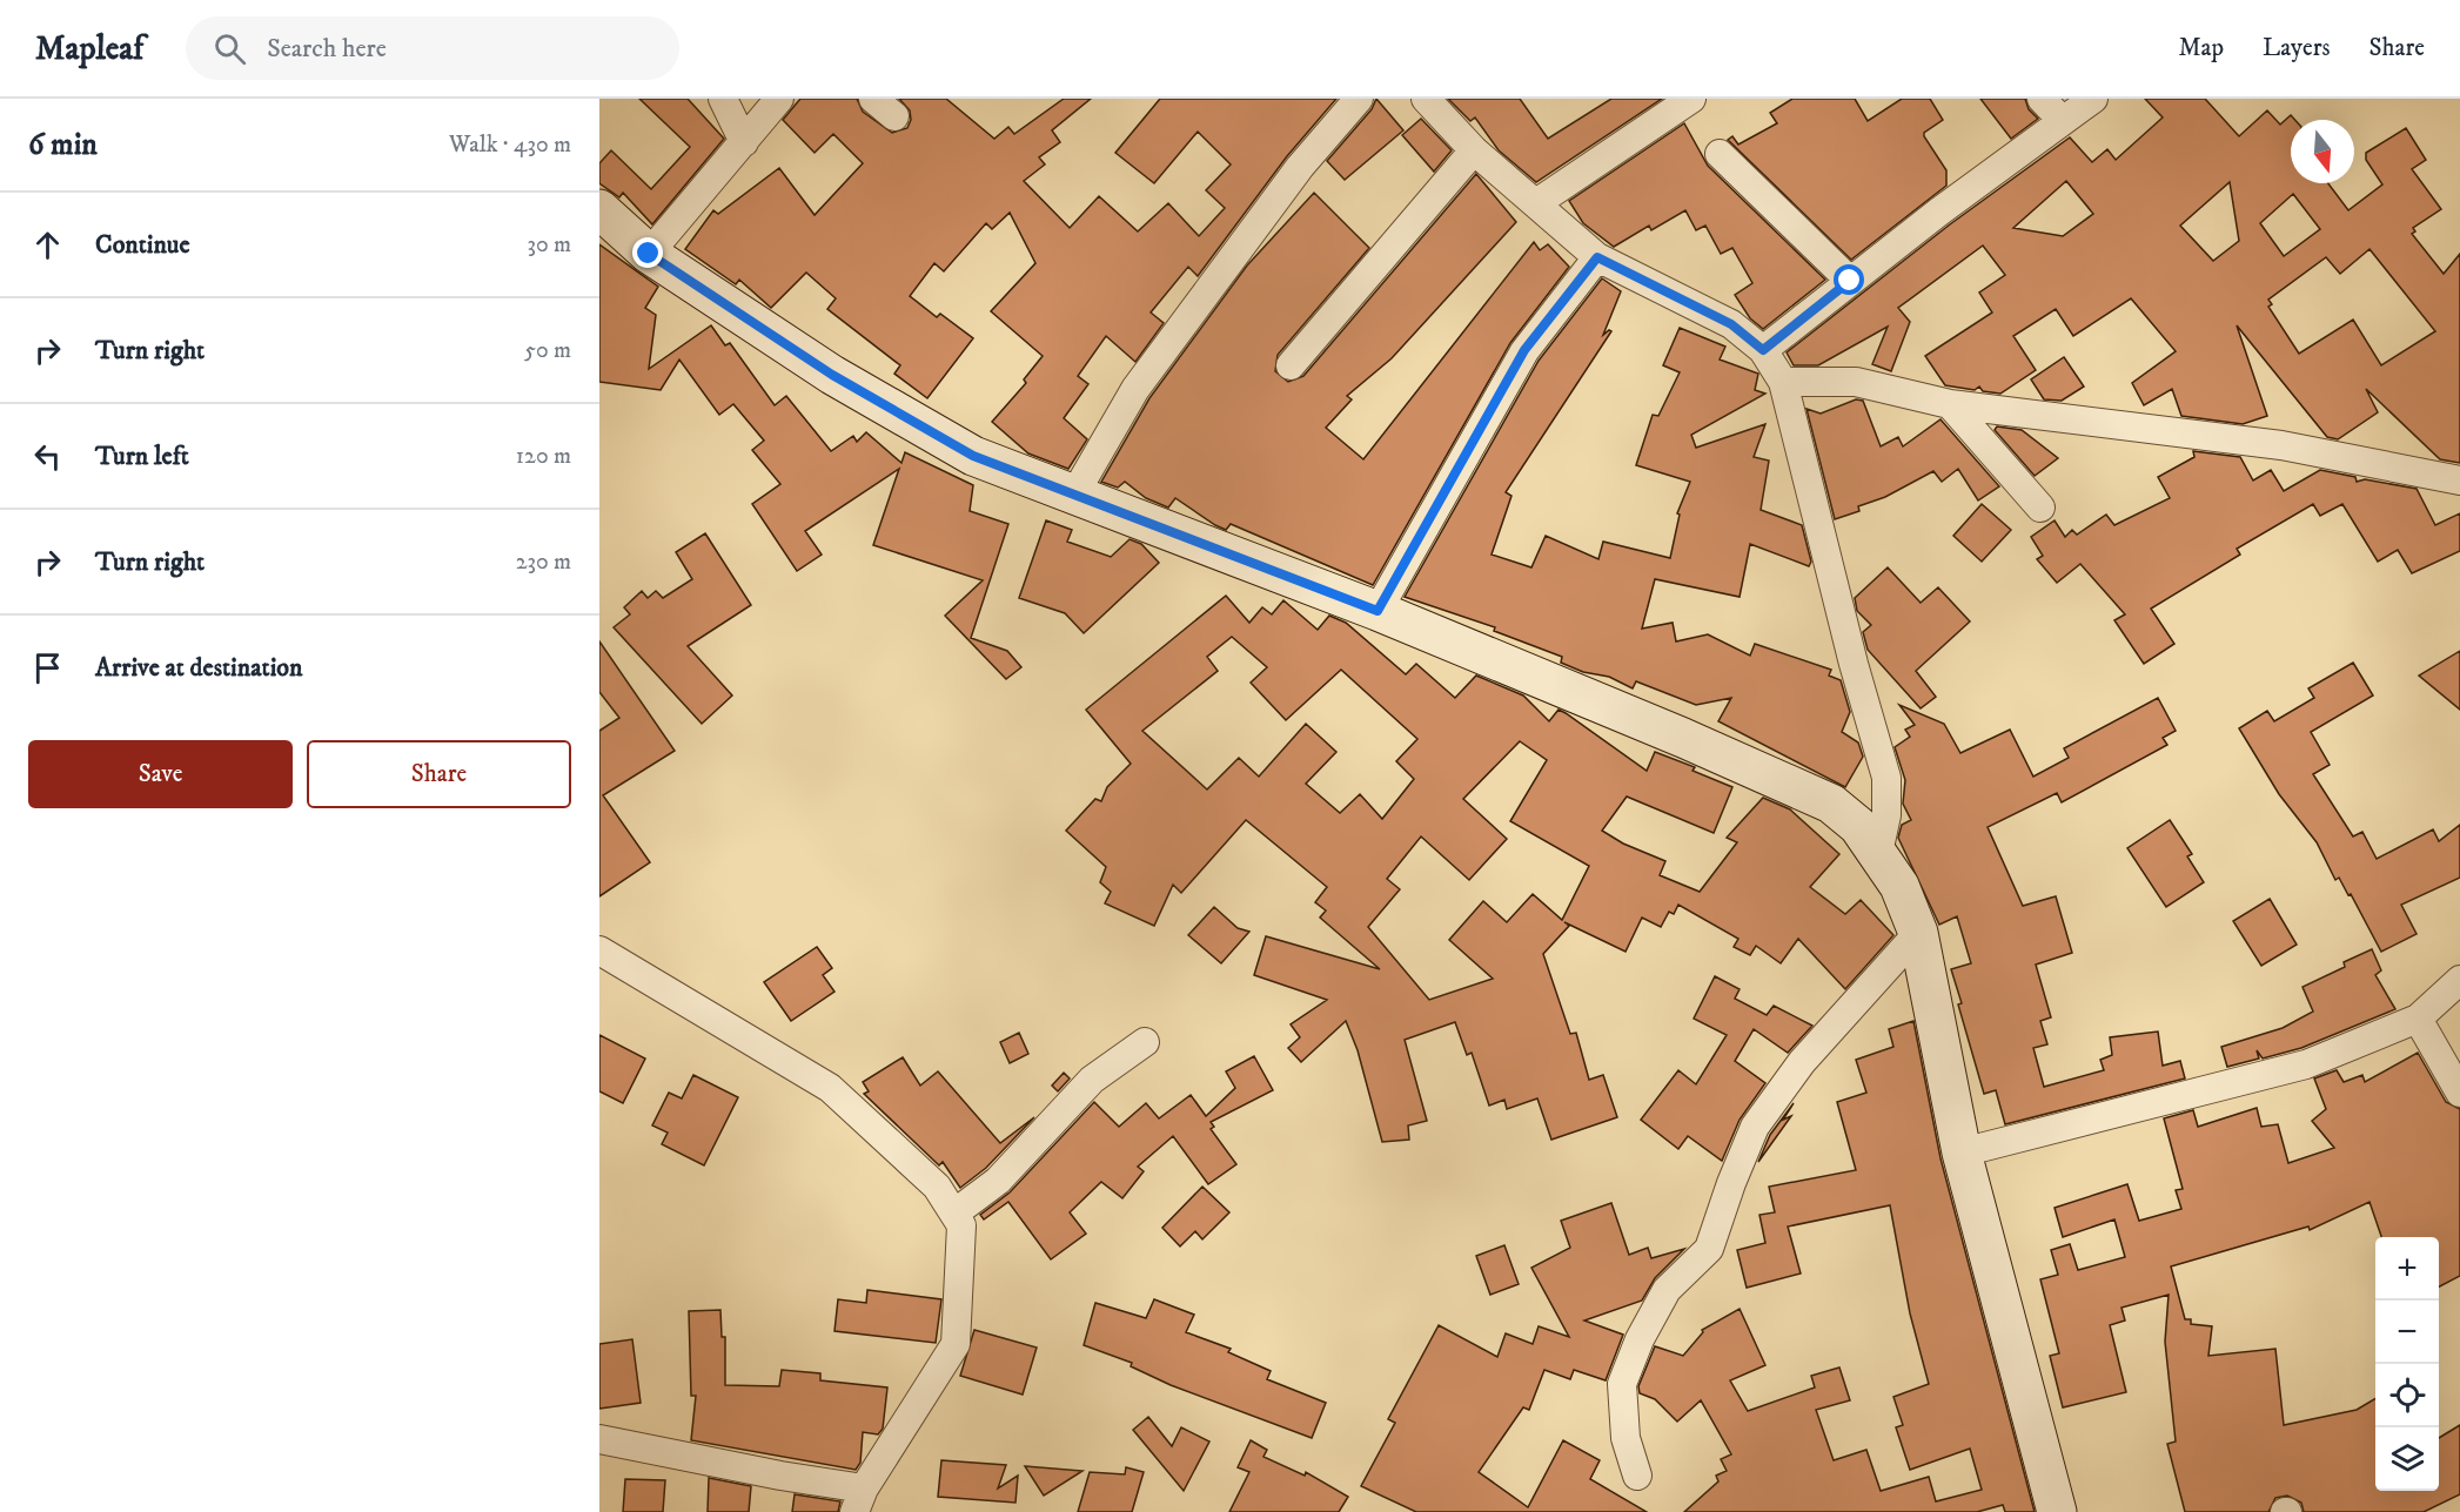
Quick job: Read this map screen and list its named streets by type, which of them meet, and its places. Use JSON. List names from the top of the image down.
{
  "north": "bottom",
  "page": {
    "header": "Mapleaf",
    "search": "Search here",
    "nav": ["Map", "Layers", "Share"],
    "heading": ["6 min", "Walk · 430 m"],
    "list": [
      ["Continue", "30 m"],
      ["Turn right", "50 m"],
      ["Turn left", "120 m"],
      ["Turn right", "230 m"],
      "Arrive at destination"
    ],
    "buttons": ["Save", "Share"],
    "map_buttons": ["+", "−"]
  }
}
